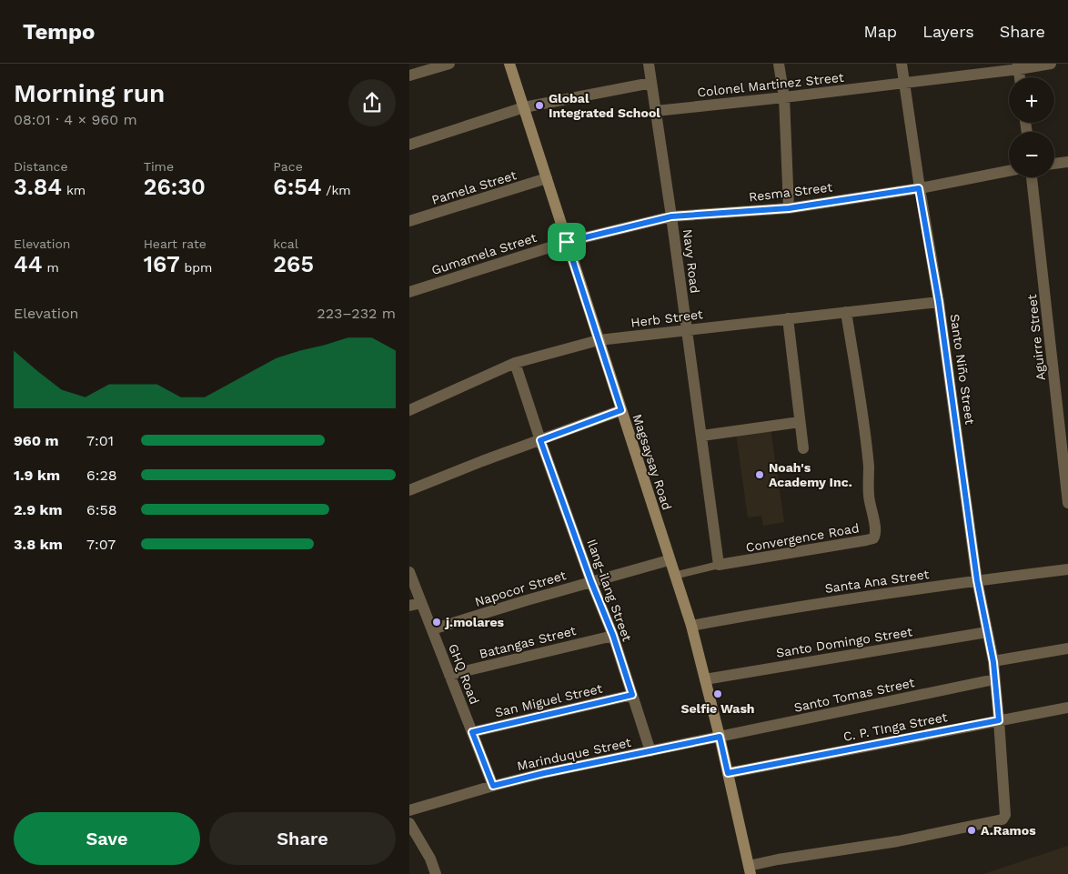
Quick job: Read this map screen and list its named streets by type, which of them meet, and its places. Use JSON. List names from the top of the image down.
{
  "streets": {
    "street": [
      "Colonel Martinez Street",
      "Pamela Street",
      "Resma Street",
      "Gumamela Street",
      "Navy Road",
      "Herb Street",
      "Aguirre Street",
      "Santo Niño Street",
      "Magsaysay Road",
      "Convergence Road",
      "Santa Ana Street",
      "Napocor Street",
      "Ilang-ilang Street",
      "Batangas Street",
      "Santo Domingo Street",
      "GHQ Road",
      "Santo Tomas Street",
      "San Miguel Street",
      "C. P. TInga Street",
      "Marinduque Street"
    ]
  },
  "crossings": [
    ["Colonel Martinez Street", "Navy Road"],
    ["Colonel Martinez Street", "Santo Niño Street"],
    ["Pamela Street", "Magsaysay Road"],
    ["Resma Street", "Gumamela Street"],
    ["Resma Street", "Navy Road"],
    ["Resma Street", "Santo Niño Street"],
    ["Resma Street", "Magsaysay Road"],
    ["Gumamela Street", "Magsaysay Road"],
    ["Navy Road", "Herb Street"],
    ["Herb Street", "Santo Niño Street"],
    ["Herb Street", "Magsaysay Road"],
    ["Herb Street", "Convergence Road"],
    ["Herb Street", "Ilang-ilang Street"],
    ["Santo Niño Street", "Magsaysay Road"],
    ["Santo Niño Street", "Santa Ana Street"],
    ["Santo Niño Street", "Santo Domingo Street"],
    ["Santo Niño Street", "Santo Tomas Street"],
    ["Santo Niño Street", "C. P. TInga Street"],
    ["Magsaysay Road", "Santa Ana Street"],
    ["Magsaysay Road", "Napocor Street"],
    ["Magsaysay Road", "Santo Domingo Street"],
    ["Magsaysay Road", "Santo Tomas Street"],
    ["Magsaysay Road", "C. P. TInga Street"],
    ["Magsaysay Road", "Marinduque Street"],
    ["Napocor Street", "Ilang-ilang Street"],
    ["Napocor Street", "GHQ Road"],
    ["Ilang-ilang Street", "Batangas Street"],
    ["Ilang-ilang Street", "San Miguel Street"],
    ["Ilang-ilang Street", "Marinduque Street"],
    ["Batangas Street", "GHQ Road"],
    ["GHQ Road", "San Miguel Street"],
    ["GHQ Road", "Marinduque Street"],
    ["Santo Tomas Street", "Marinduque Street"]
  ],
  "places": [
    "Global Integrated School",
    "Noah's Academy Inc.",
    "j.molares",
    "Selfie Wash",
    "A.Ramos"
  ],
  "page": {
    "header": "Tempo",
    "nav": ["Map", "Layers", "Share"],
    "heading": ["Morning run", "08:01 · 4 × 960 m"],
    "map_buttons": ["+", "−"],
    "stats": [
      ["Distance", "3.84 km"],
      ["Time", "26:30"],
      ["Pace", "6:54 /km"],
      ["Elevation", "44 m"],
      ["Heart rate", "167 bpm"],
      ["kcal", "265"]
    ],
    "chart": ["Elevation", "223–232 m"],
    "list": [
      {
        "name": "960 m",
        "note": "7:01"
      },
      {
        "name": "1.9 km",
        "note": "6:28"
      },
      {
        "name": "2.9 km",
        "note": "6:58"
      },
      {
        "name": "3.8 km",
        "note": "7:07"
      }
    ],
    "buttons": ["Save", "Share"]
  }
}
